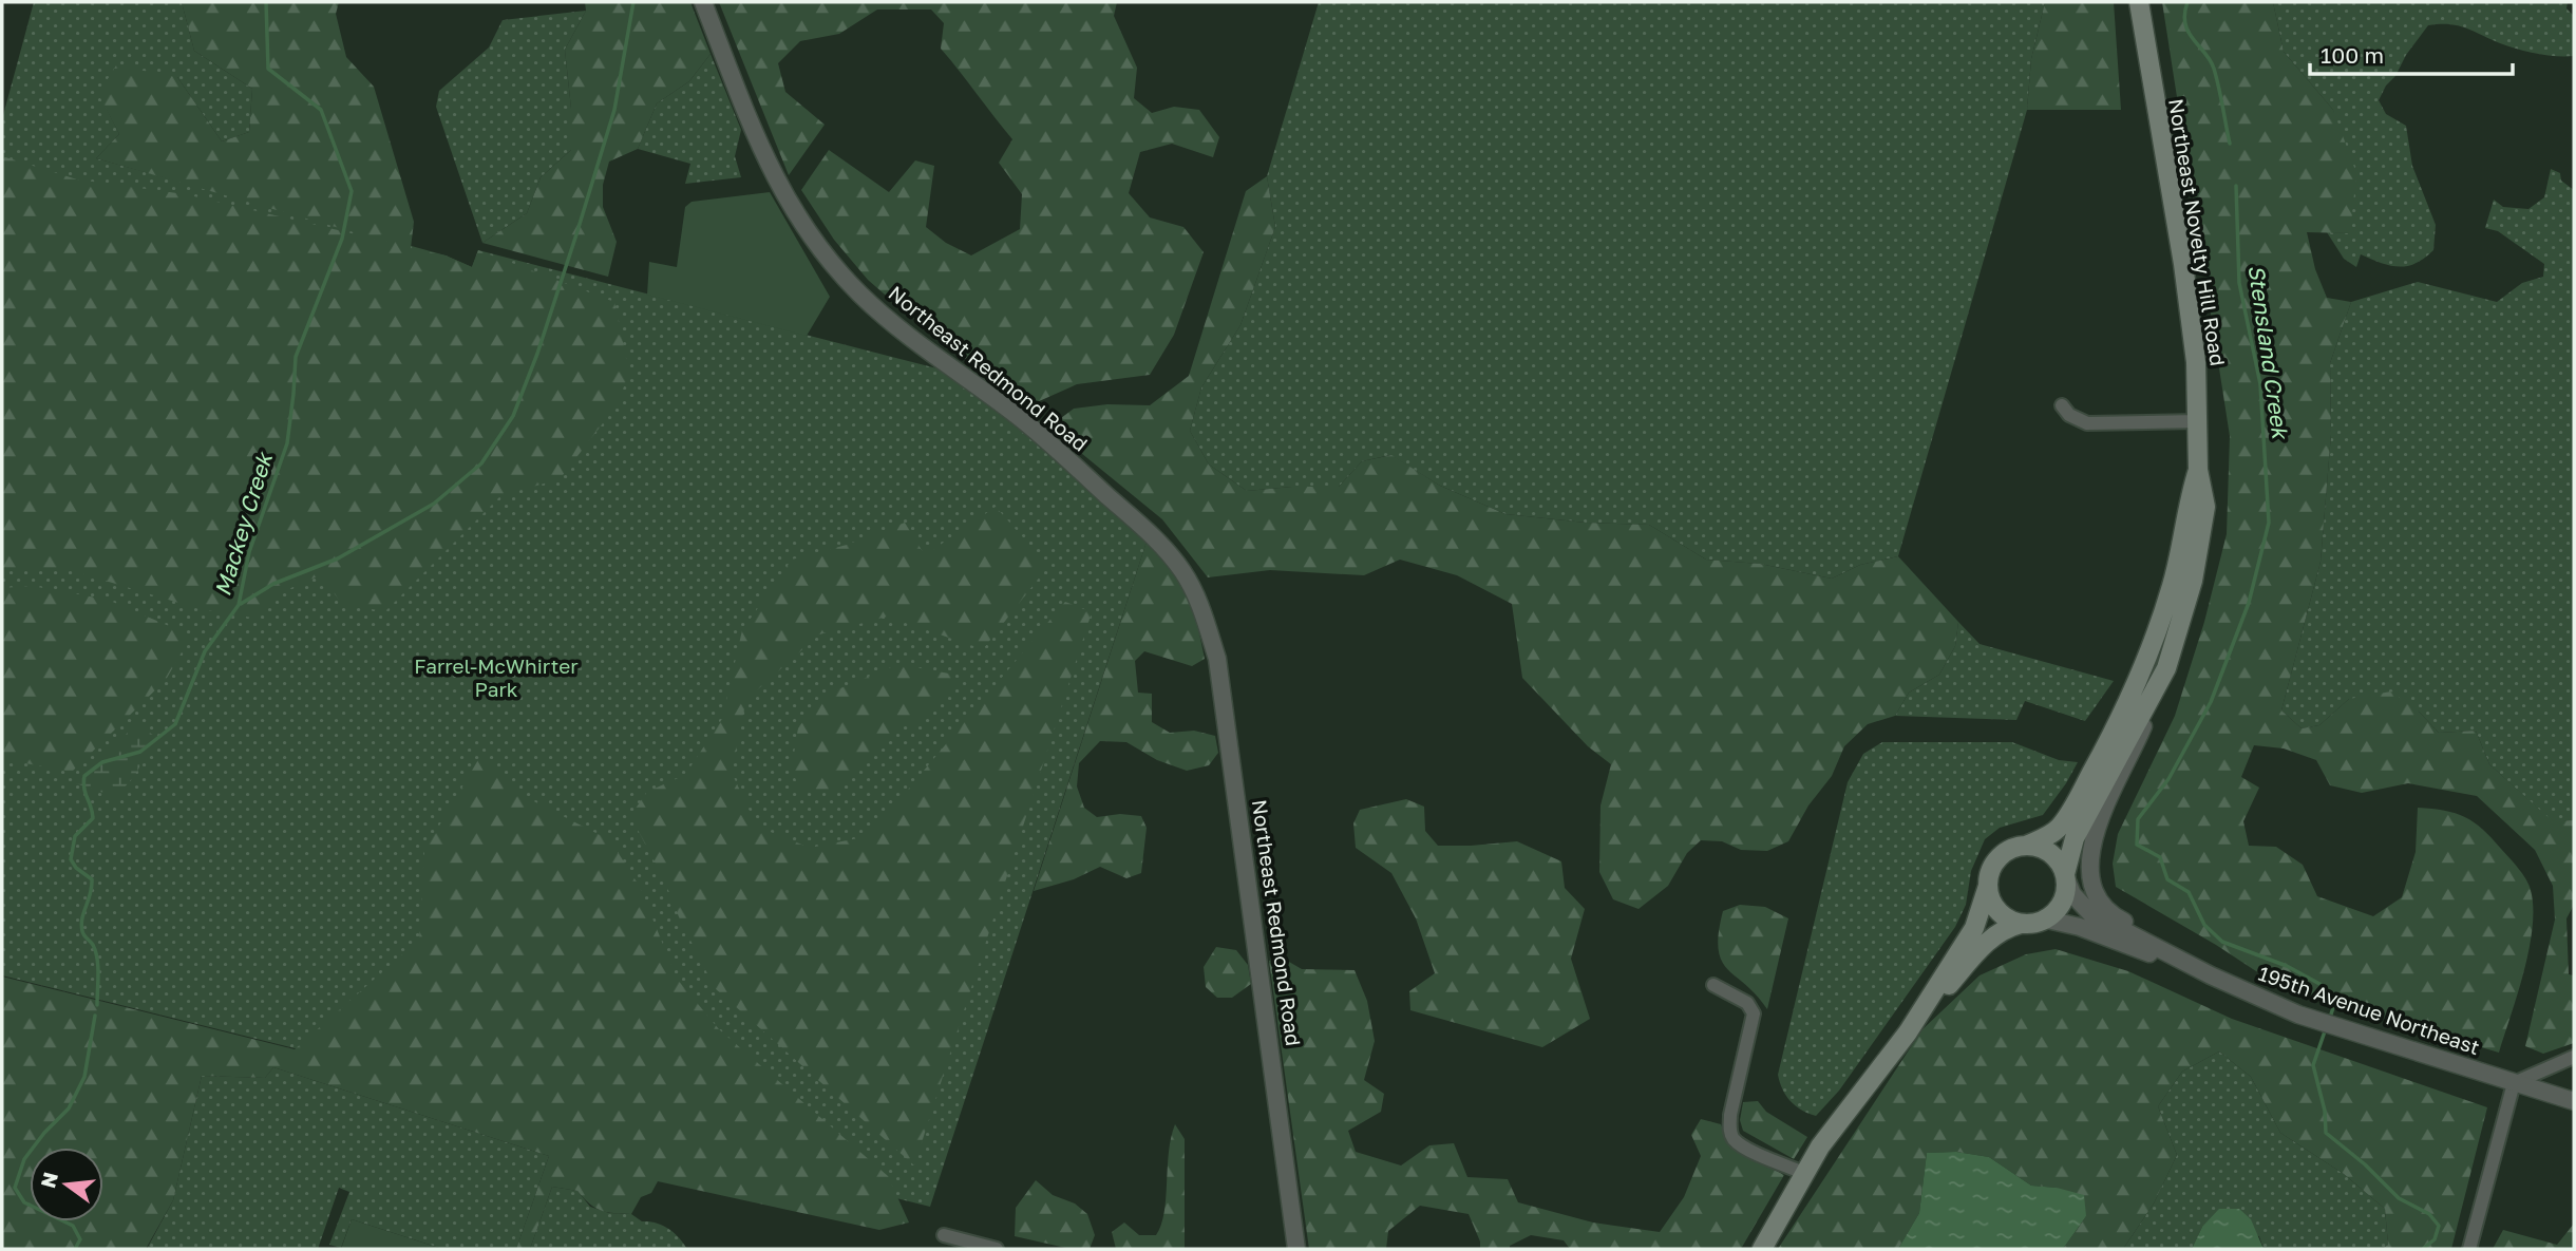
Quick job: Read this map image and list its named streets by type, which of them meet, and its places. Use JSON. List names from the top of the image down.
{
  "streets": {
    "main road": ["Northeast Novelty Hill Road"],
    "street": ["Northeast Redmond Road", "195th Avenue Northeast"]
  },
  "water": ["Stensland Creek", "Mackey Creek"],
  "parks": ["Farrel-McWhirter Park"],
  "scale_bar": "100 m",
  "north": "left"
}
